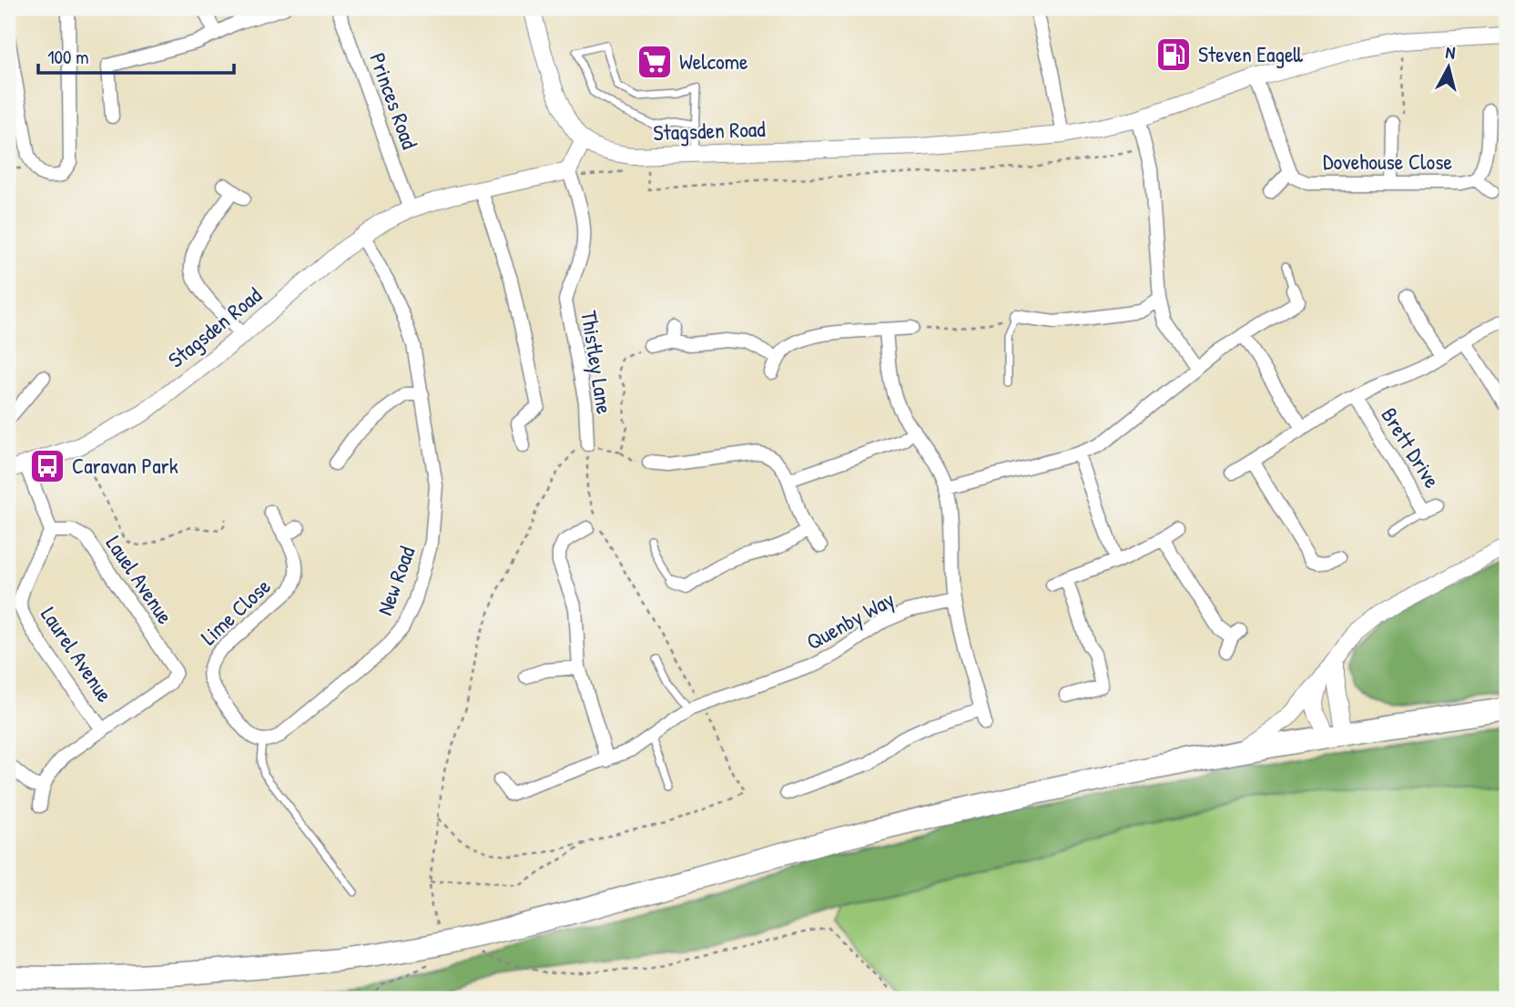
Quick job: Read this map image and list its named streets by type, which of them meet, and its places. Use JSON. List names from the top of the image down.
{
  "streets": {
    "street": [
      "Princes Road",
      "Stagsden Road",
      "Dovehouse Close",
      "Thistley Lane",
      "Brett Drive",
      "Lauel Avenue",
      "New Road",
      "Lime Close",
      "Quenby Way",
      "Laurel Avenue"
    ]
  },
  "crossings": [
    ["Princes Road", "Stagsden Road"],
    ["Stagsden Road", "Dovehouse Close"],
    ["Stagsden Road", "Thistley Lane"],
    ["Stagsden Road", "New Road"],
    ["Thistley Lane", "Quenby Way"],
    ["Lauel Avenue", "Laurel Avenue"],
    ["New Road", "Lime Close"]
  ],
  "places": {
    "fuel station": ["Steven Eagell"],
    "supermarket": ["Welcome"],
    "bus stop": ["Caravan Park"]
  },
  "scale_bar": "100 m",
  "north": "top"
}
